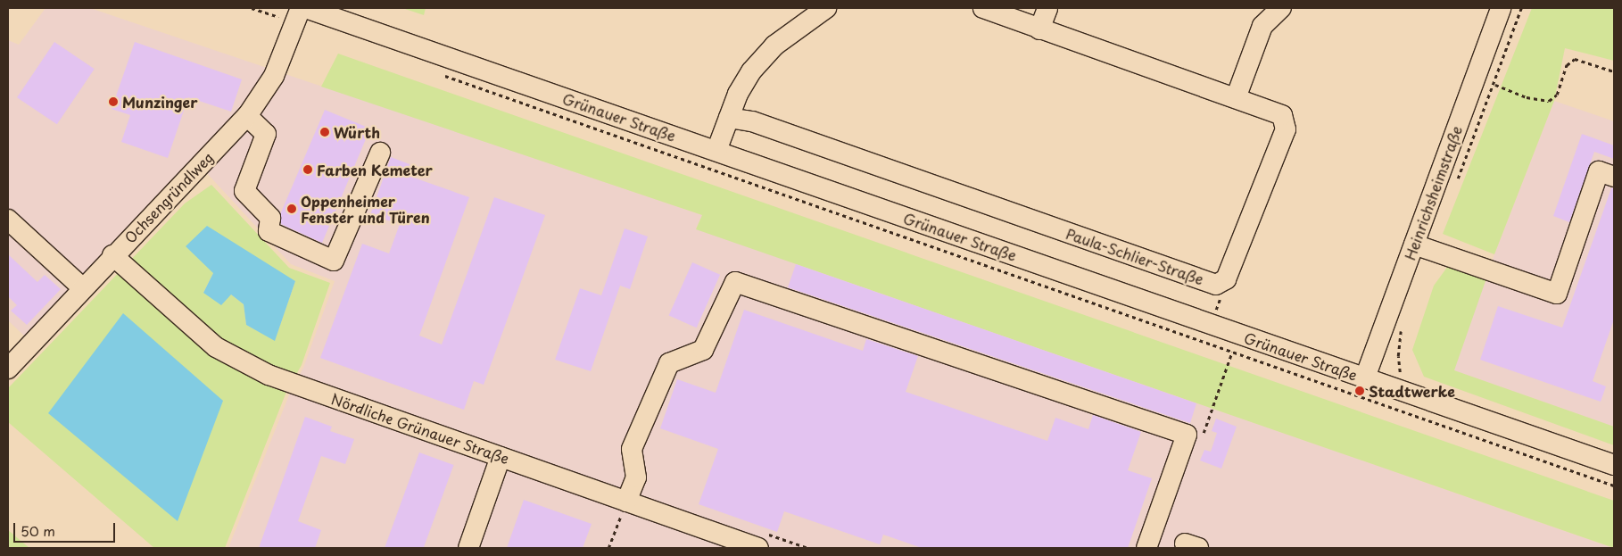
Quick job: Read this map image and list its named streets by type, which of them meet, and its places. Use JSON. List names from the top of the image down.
{
  "streets": {
    "street": [
      "Grünauer Straße",
      "Heinrichsheimstraße",
      "Ochsengründlweg",
      "Paula-Schlier-Straße",
      "Nördliche Grünauer Straße"
    ]
  },
  "crossings": [
    ["Grünauer Straße", "Heinrichsheimstraße"],
    ["Grünauer Straße", "Ochsengründlweg"],
    ["Ochsengründlweg", "Nördliche Grünauer Straße"]
  ],
  "places": [
    "Munzinger",
    "Würth",
    "Farben Kemeter",
    "Oppenheimer Fenster und Türen",
    "Stadtwerke"
  ],
  "scale_bar": "50 m"
}
